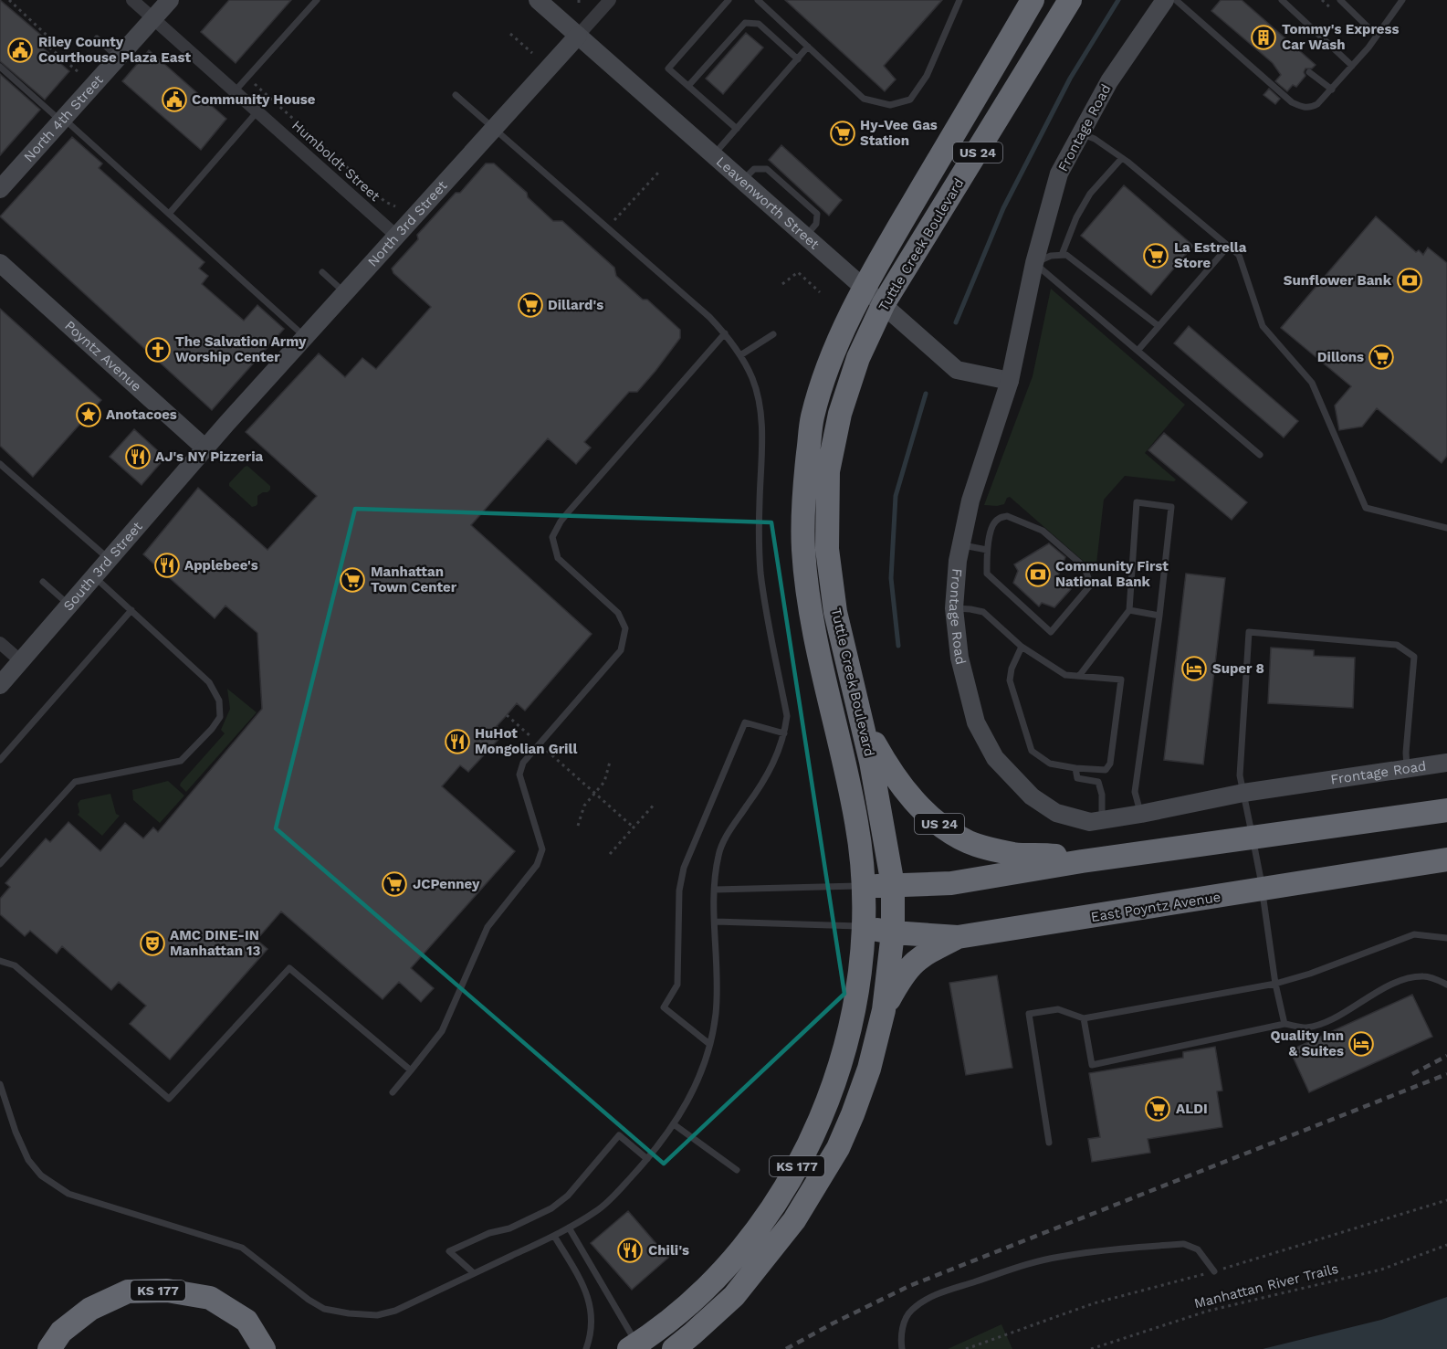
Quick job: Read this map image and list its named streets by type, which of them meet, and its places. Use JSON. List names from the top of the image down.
{
  "streets": {
    "highway": [
      "US 24",
      "Tuttle Creek Boulevard",
      "East Poyntz Avenue",
      "KS 177"
    ],
    "street": [
      "North 4th Street",
      "Frontage Road",
      "Humboldt Street",
      "Leavenworth Street",
      "North 3rd Street",
      "Poyntz Avenue",
      "South 3rd Street"
    ],
    "path": ["Manhattan River Trails"]
  },
  "crossings": [
    ["North 4th Street", "Humboldt Street"],
    ["Frontage Road", "Leavenworth Street"],
    ["US 24", "Tuttle Creek Boulevard"],
    ["Humboldt Street", "North 3rd Street"],
    ["Leavenworth Street", "North 3rd Street"],
    ["Leavenworth Street", "Tuttle Creek Boulevard"],
    ["North 3rd Street", "Poyntz Avenue"],
    ["North 3rd Street", "South 3rd Street"],
    ["Tuttle Creek Boulevard", "East Poyntz Avenue"],
    ["Tuttle Creek Boulevard", "KS 177"],
    ["Poyntz Avenue", "South 3rd Street"],
    ["East Poyntz Avenue", "KS 177"]
  ],
  "places": {
    "building": ["Tommy's Express Car Wash"],
    "public building": ["Riley County Courthouse Plaza East", "Community House"],
    "supermarket": [
      "Hy-Vee Gas Station",
      "La Estrella Store",
      "Dillard's",
      "Dillons",
      "Manhattan Town Center",
      "JCPenney",
      "ALDI"
    ],
    "bank": ["Sunflower Bank", "Community First National Bank"],
    "church": ["The Salvation Army Worship Center"],
    "place": ["Anotacoes"],
    "restaurant": [
      "AJ's NY Pizzeria",
      "Applebee's",
      "HuHot Mongolian Grill",
      "Chili's"
    ],
    "hotel": ["Super 8", "Quality Inn & Suites"],
    "theatre": ["AMC DINE-IN Manhattan 13"]
  }
}
